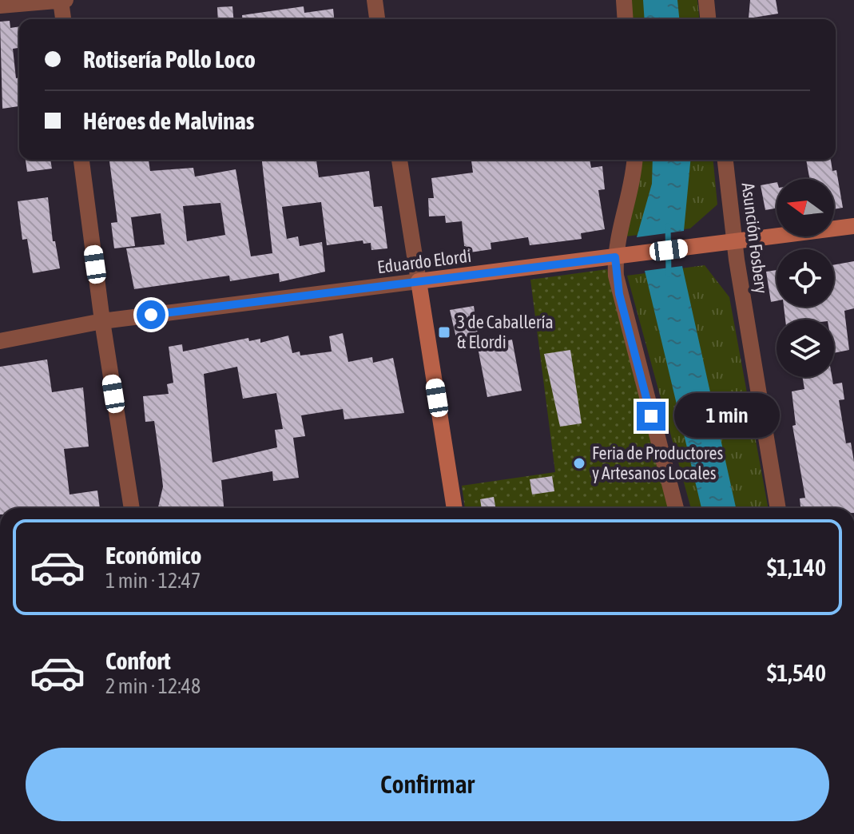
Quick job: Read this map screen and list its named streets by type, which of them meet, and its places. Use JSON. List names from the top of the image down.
{
  "streets": {
    "main road": ["Eduardo Elordi"],
    "street": ["Asunción Fosbery"]
  },
  "crossings": [
    ["Asunción Fosbery", "Eduardo Elordi"]
  ],
  "places": {
    "transit": ["3 de Caballería & Elordi"],
    "other": ["Feria de Productores y Artesanos Locales"]
  },
  "north": "left",
  "page": {
    "banner": ["Rotisería Pollo Loco", "Héroes de Malvinas"],
    "bubble": "1 min",
    "list": [
      {
        "name": "Económico",
        "note": "1 min · 12:47",
        "value": "$1,140"
      },
      {
        "name": "Confort",
        "note": "2 min · 12:48",
        "value": "$1,540"
      }
    ],
    "buttons": "Confirmar"
  }
}
